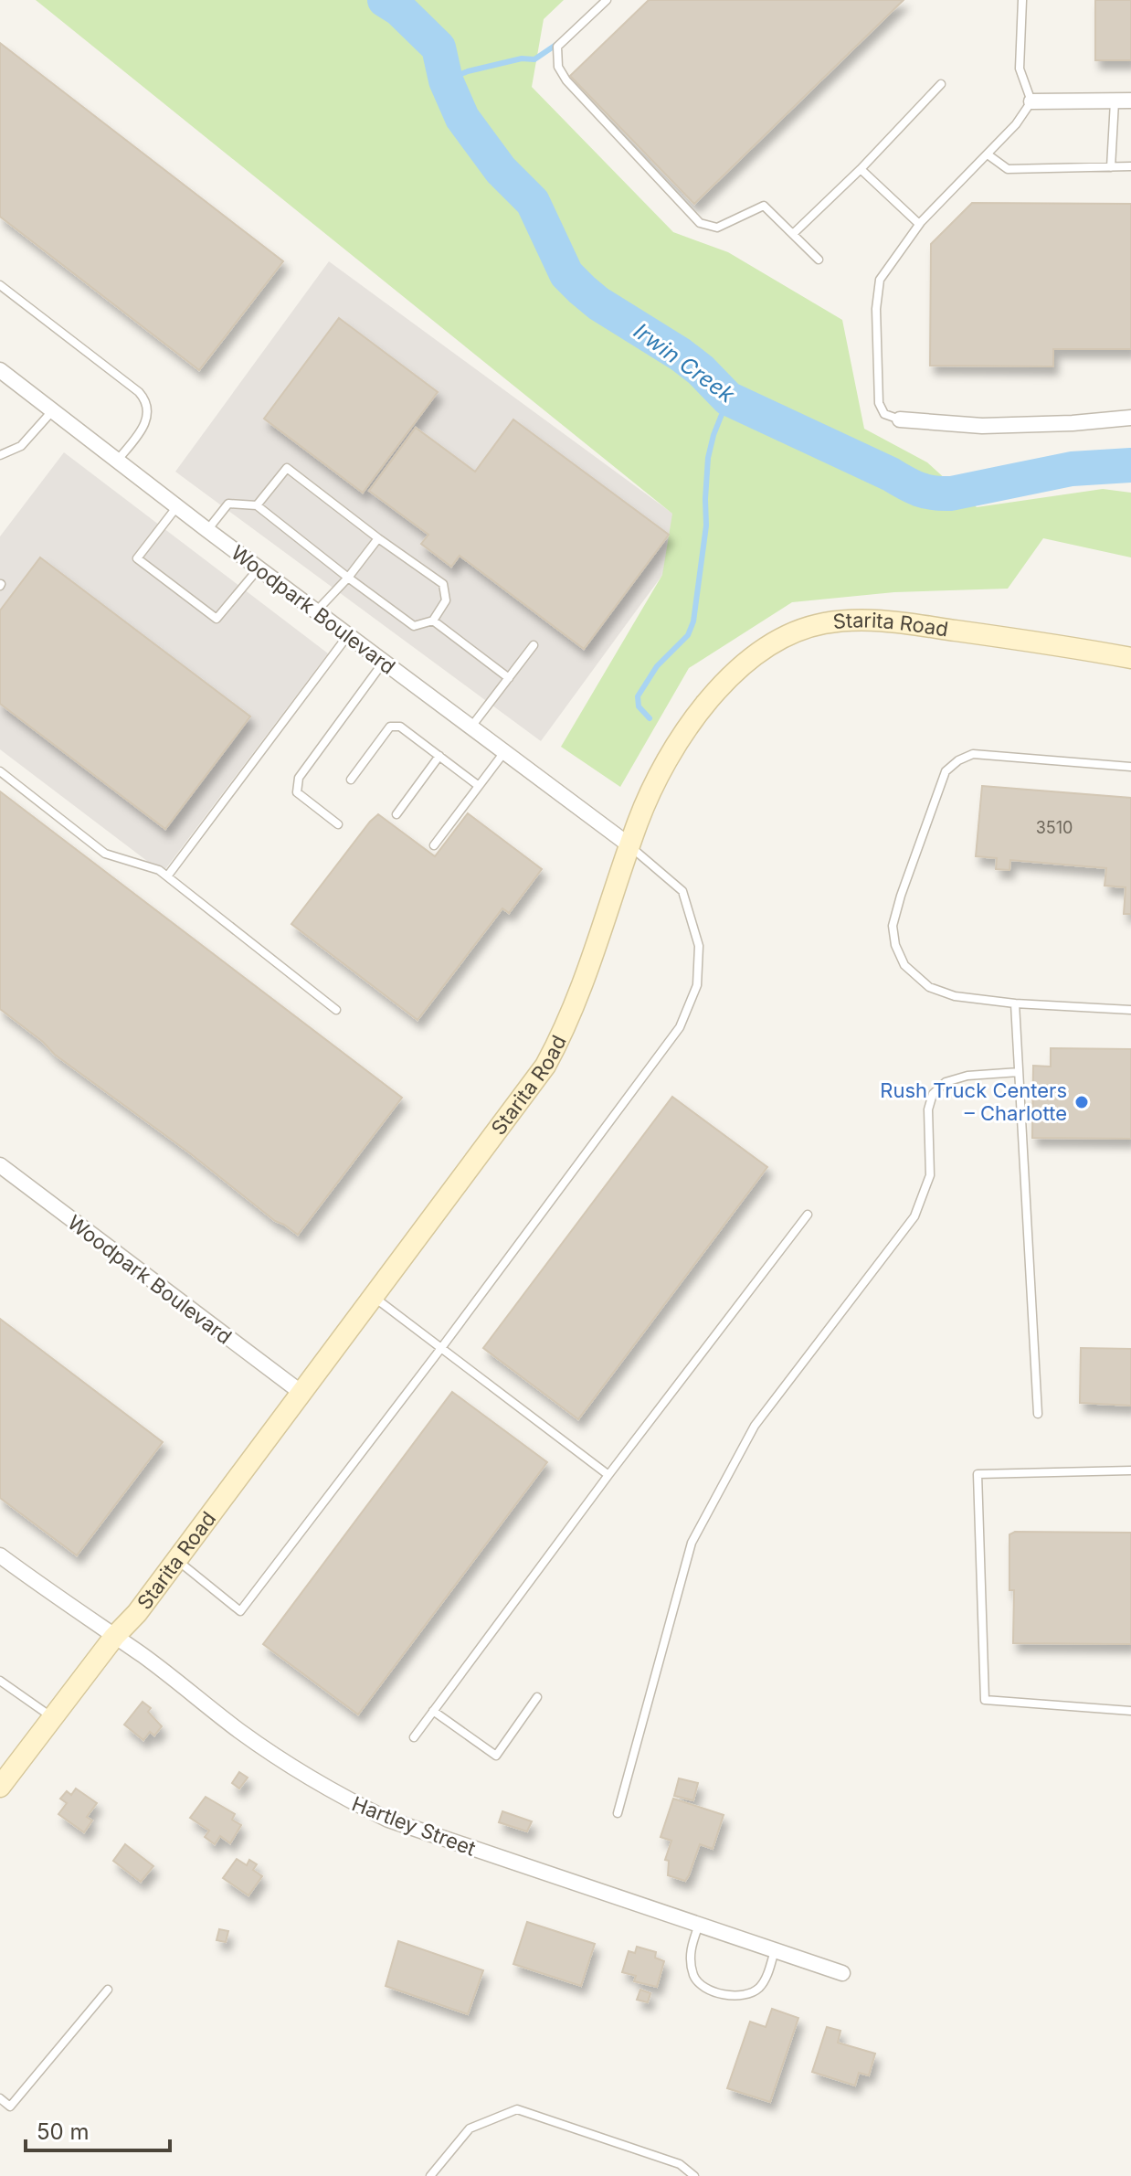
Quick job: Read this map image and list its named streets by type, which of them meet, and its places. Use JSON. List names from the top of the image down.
{
  "streets": {
    "street": ["Woodpark Boulevard", "Starita Road", "Hartley Street"]
  },
  "crossings": [
    ["Woodpark Boulevard", "Starita Road"],
    ["Starita Road", "Hartley Street"]
  ],
  "water": ["Irwin Creek"],
  "places": ["Rush Truck Centers – Charlotte"],
  "house_numbers": ["3510"],
  "scale_bar": "50 m"
}
